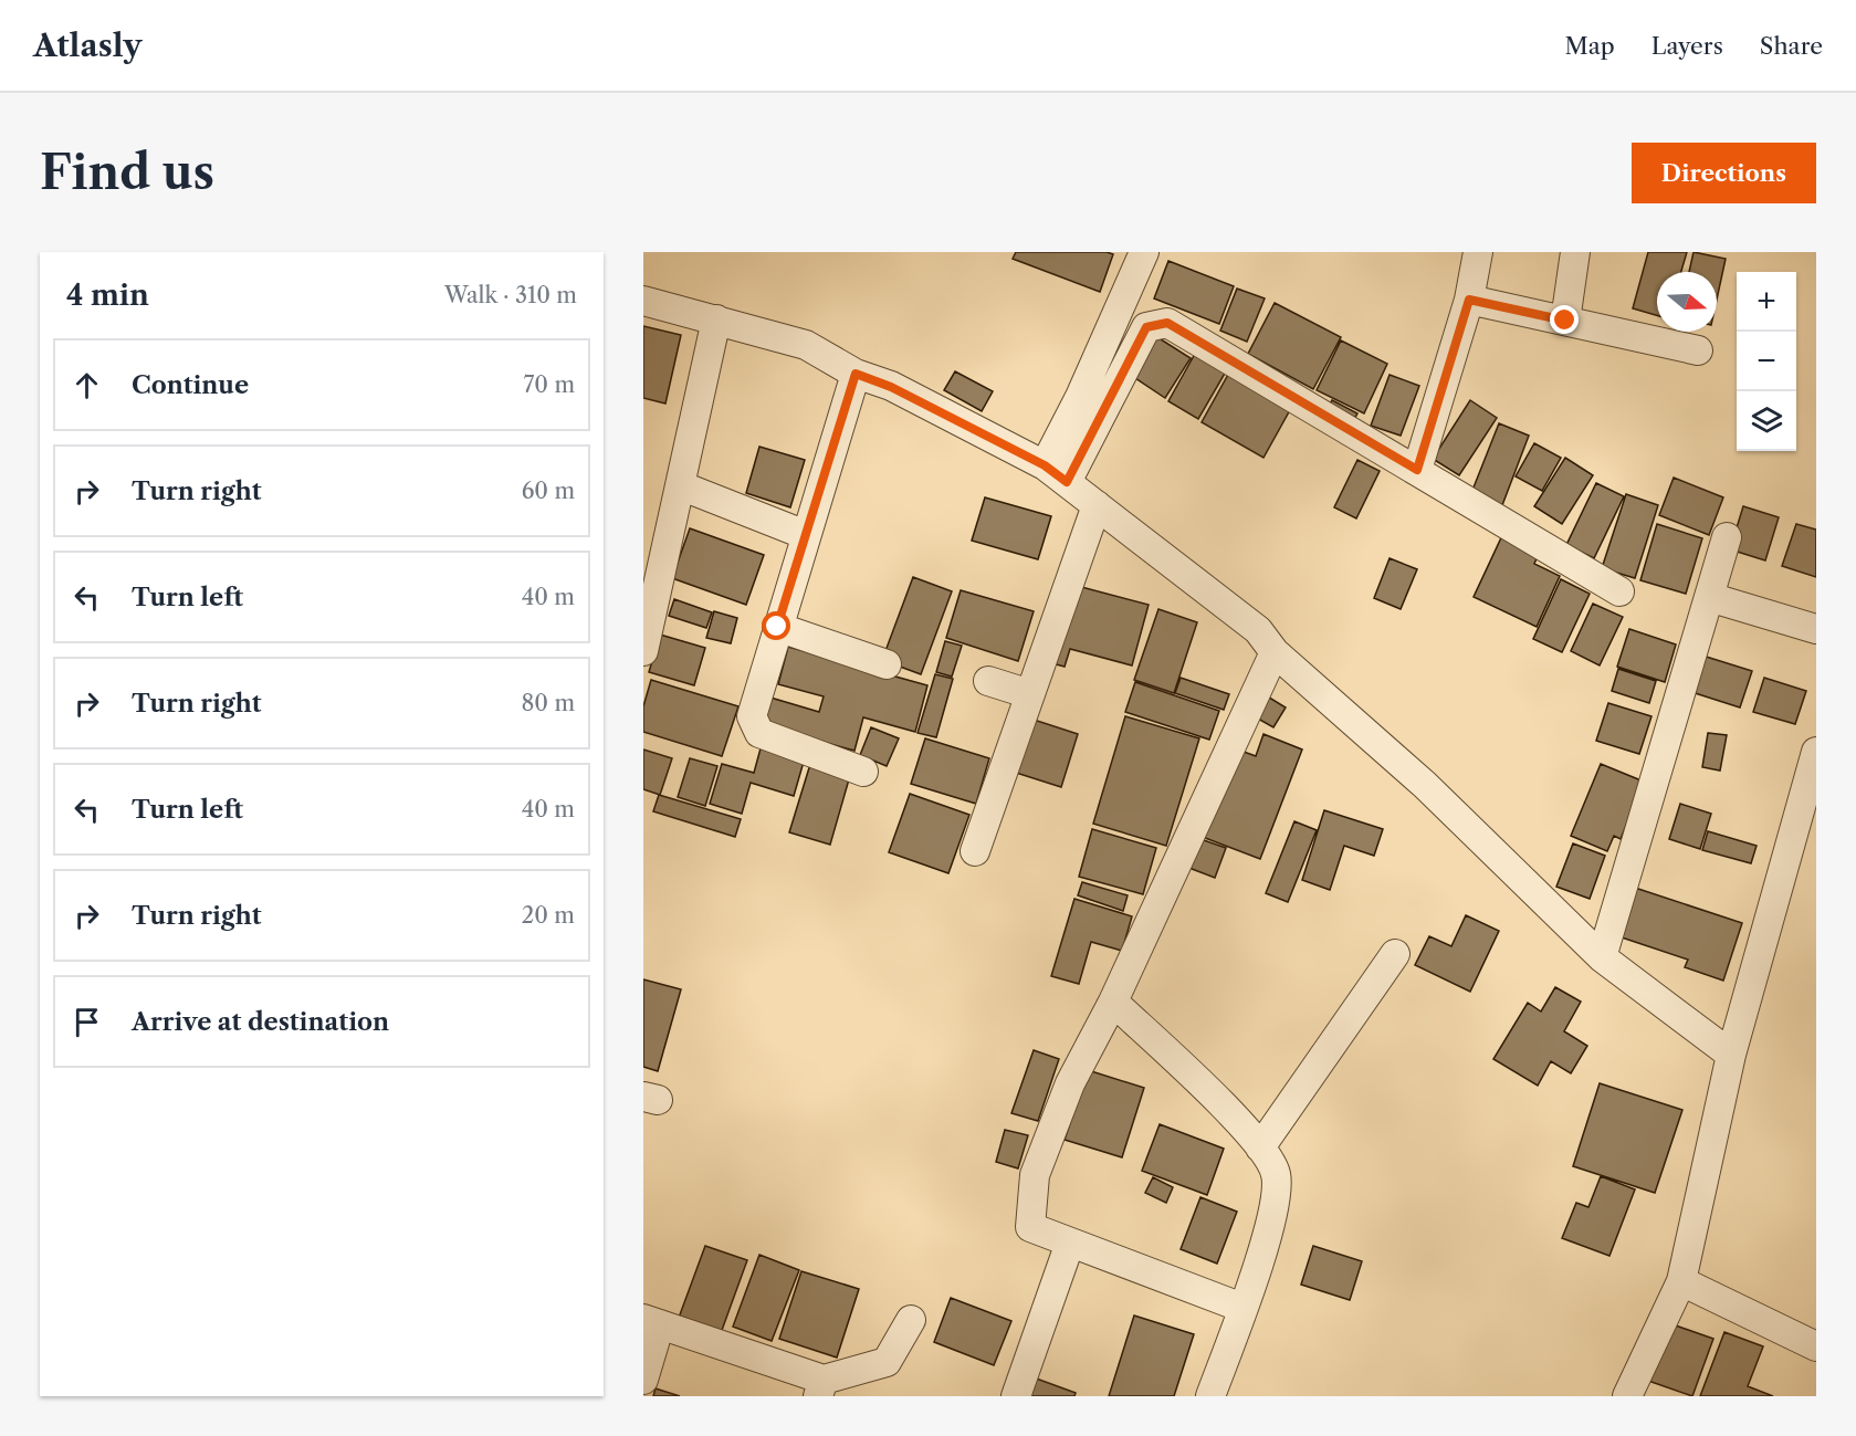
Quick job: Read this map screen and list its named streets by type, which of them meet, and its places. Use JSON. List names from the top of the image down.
{
  "north": "right",
  "page": {
    "header": "Atlasly",
    "nav": ["Map", "Layers", "Share"],
    "buttons": "Directions",
    "title": "Find us",
    "heading": ["4 min", "Walk · 310 m"],
    "map_buttons": ["+", "−"],
    "list": [
      ["Continue", "70 m"],
      ["Turn right", "60 m"],
      ["Turn left", "40 m"],
      ["Turn right", "80 m"],
      ["Turn left", "40 m"],
      ["Turn right", "20 m"],
      "Arrive at destination"
    ]
  }
}
